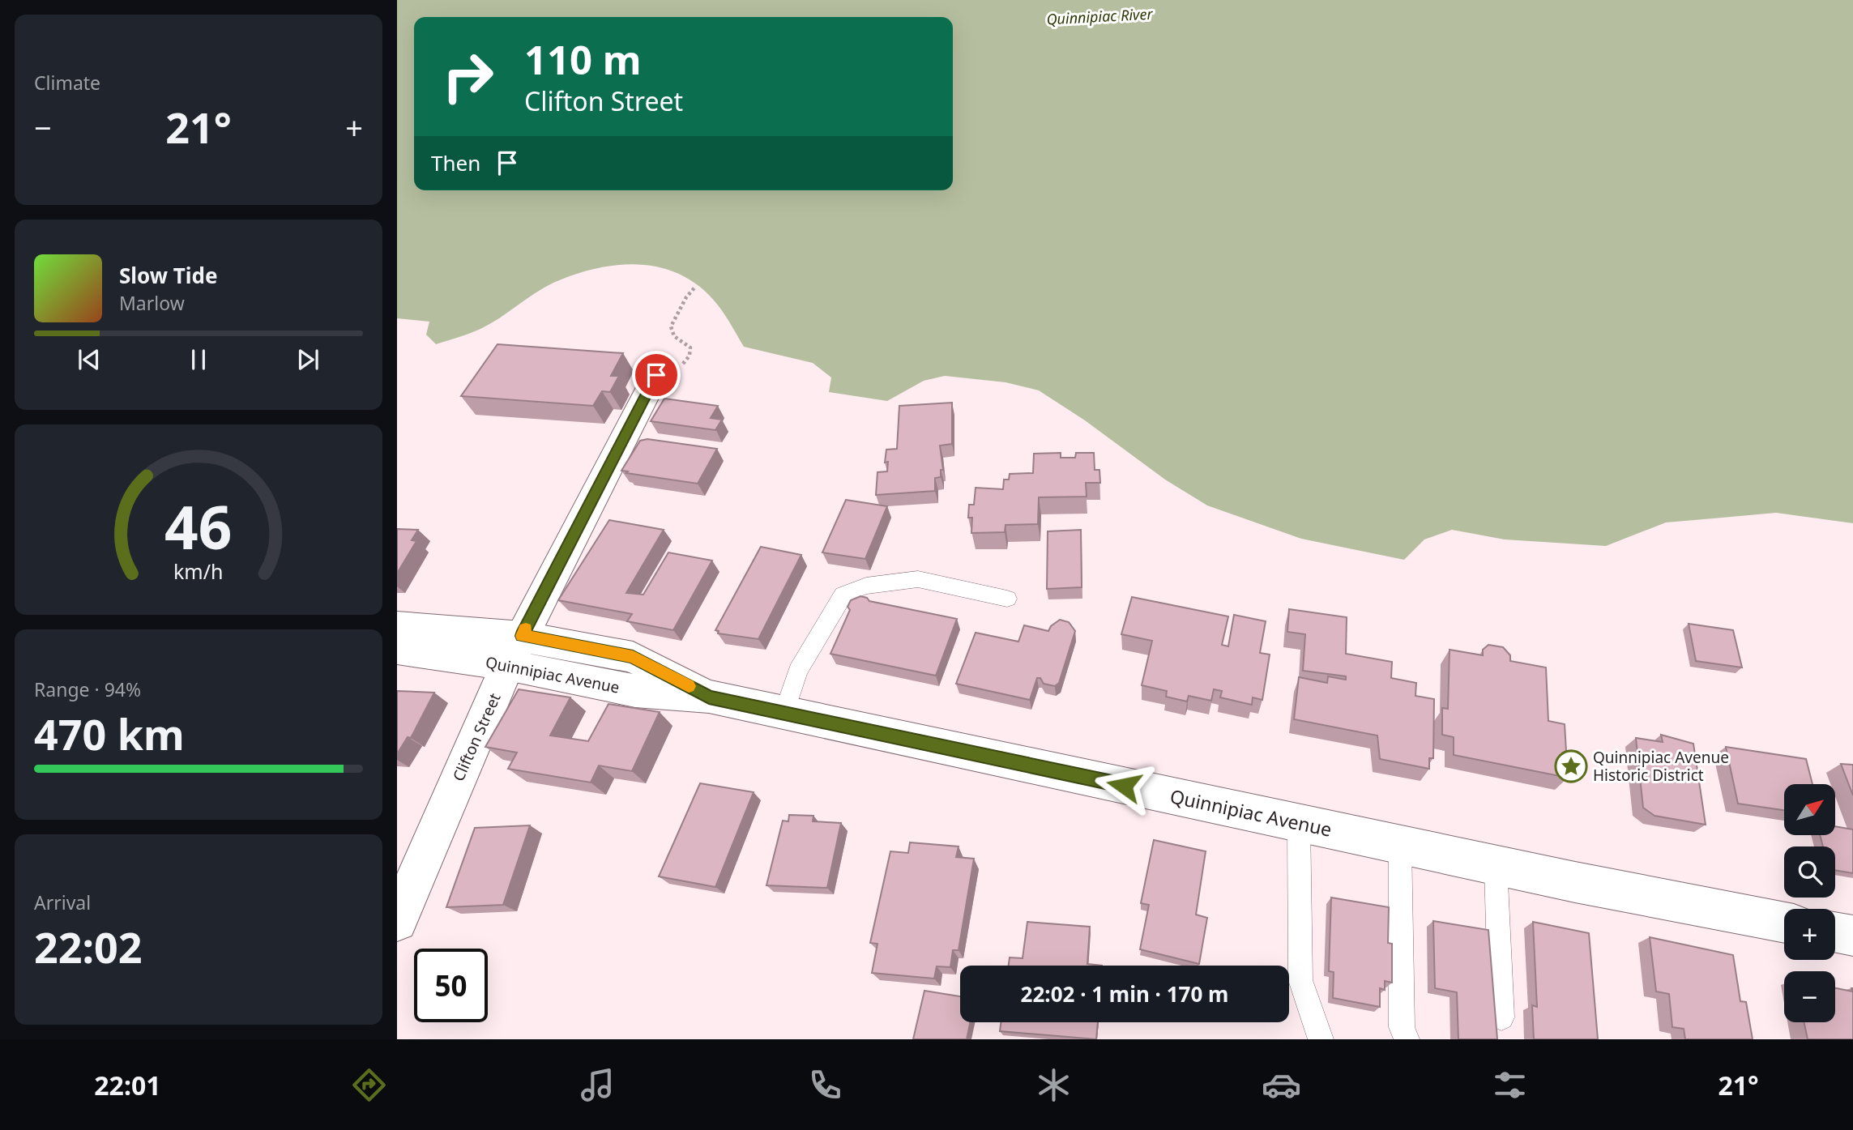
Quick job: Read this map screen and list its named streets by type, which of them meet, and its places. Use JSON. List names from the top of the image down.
{
  "streets": {
    "main road": ["Quinnipiac Avenue", "Clifton Street"]
  },
  "crossings": [
    ["Quinnipiac Avenue", "Clifton Street"]
  ],
  "water": ["Quinnipiac River"],
  "places": {
    "place": ["Quinnipiac Avenue Historic District"]
  },
  "north": "top right",
  "page": {
    "tile": [
      "Climate",
      ["Range · 94%", "470 km"],
      ["Arrival", "22:02"]
    ],
    "turn": ["110 m", "Clifton Street"],
    "heat": ["−", "21°", "+"],
    "then": "Then",
    "song": ["Slow Tide", "Marlow"],
    "map_buttons": ["+", "−"],
    "limit": "50",
    "trip": "22:02 · 1 min · 170 m",
    "tabs": ["22:01", "21°"],
    "gauge": ["46", "km/h"]
  }
}
